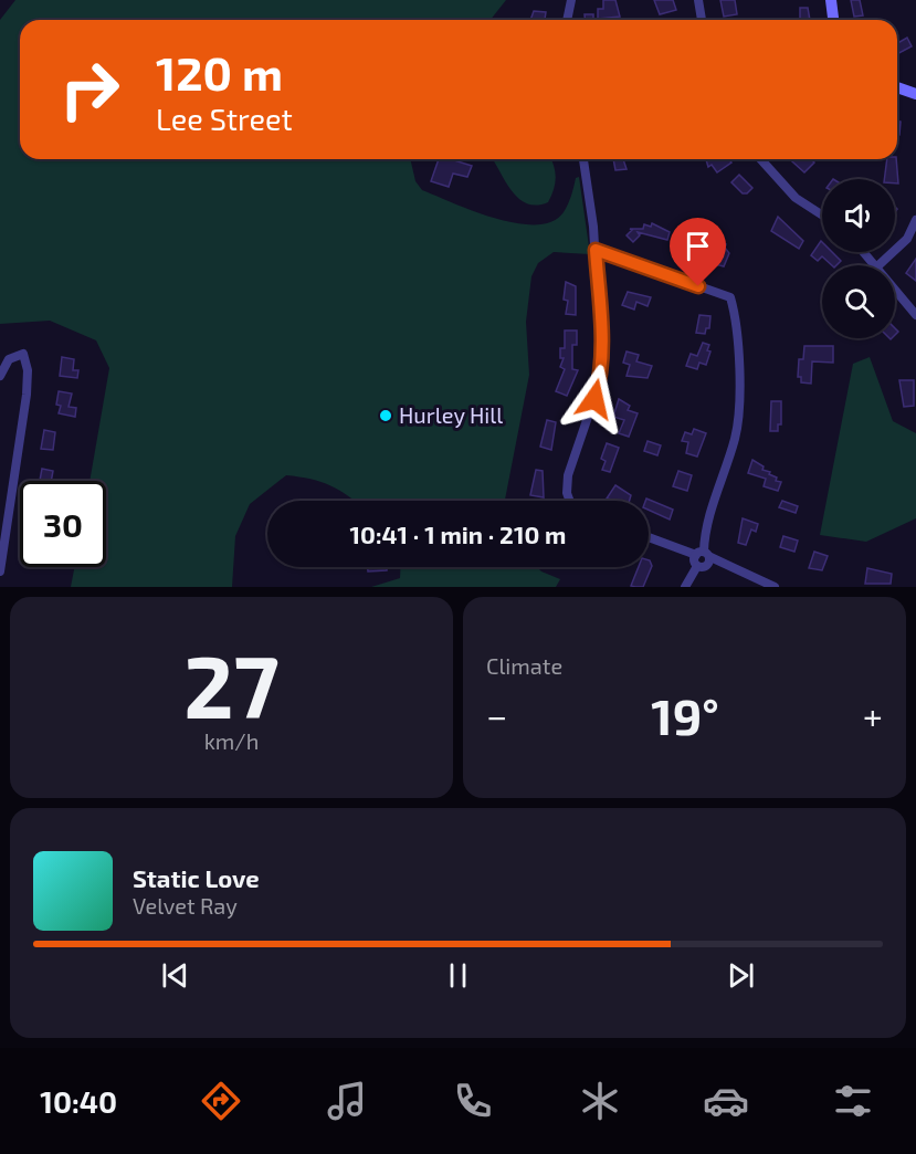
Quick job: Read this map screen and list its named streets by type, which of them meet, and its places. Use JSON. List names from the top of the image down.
{
  "places": ["Hurley Hill"],
  "page": {
    "turn": ["120 m", "Lee Street"],
    "limit": "30",
    "trip": "10:41 · 1 min · 210 m",
    "tile": [
      ["27", "km/h"],
      "Climate"
    ],
    "heat": ["−", "19°", "+"],
    "song": ["Static Love", "Velvet Ray"],
    "tabs": "10:40"
  }
}
